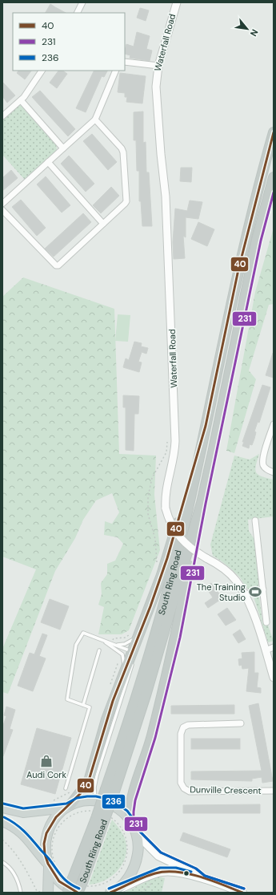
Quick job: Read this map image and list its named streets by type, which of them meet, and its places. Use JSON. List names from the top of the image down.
{
  "streets": {
    "highway": ["South Ring Road"],
    "street": ["Waterfall Road", "Dunville Crescent"]
  },
  "places": {
    "sports": ["The Training Studio"],
    "shop": ["Audi Cork"]
  },
  "lines": ["transit line 40", "transit line 231", "transit line 236"],
  "legend": ["40", "231", "236"],
  "north": "bottom right"
}
